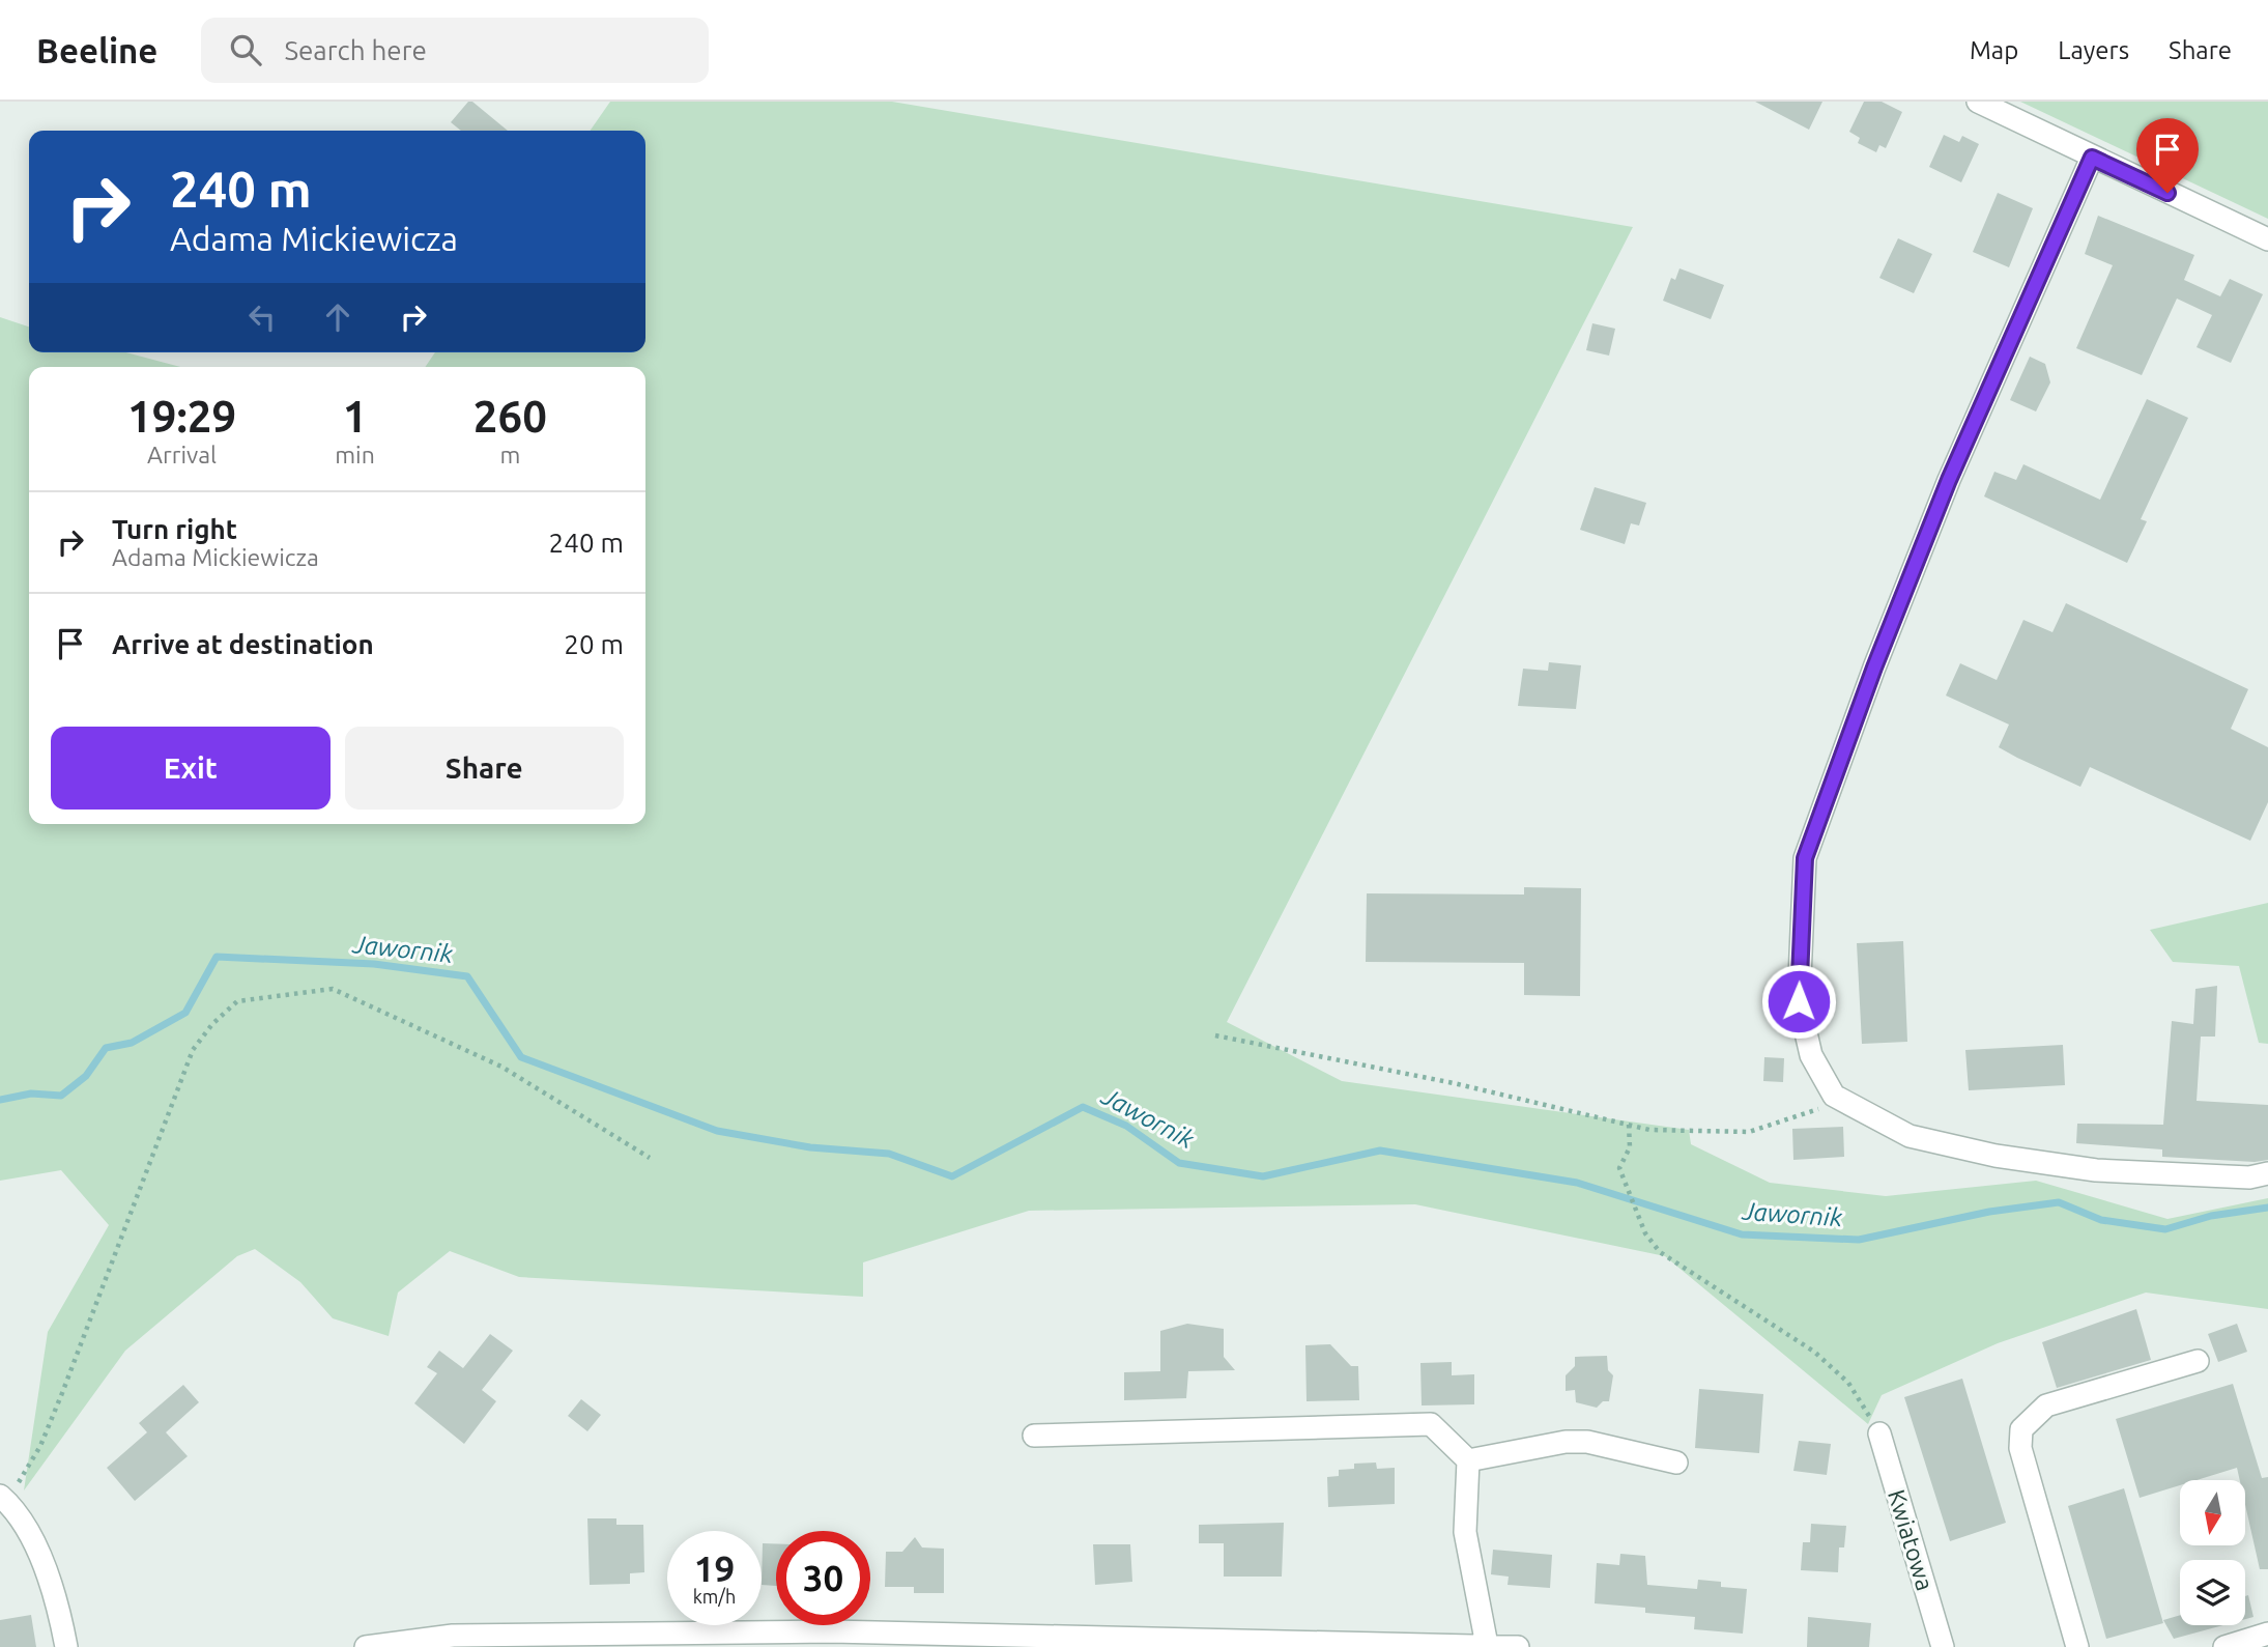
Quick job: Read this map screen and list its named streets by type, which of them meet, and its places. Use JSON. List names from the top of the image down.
{
  "streets": {
    "street": ["Kwiatowa"]
  },
  "water": ["Jawornik"],
  "north": "bottom",
  "page": {
    "header": "Beeline",
    "search": "Search here",
    "nav": ["Map", "Layers", "Share"],
    "turn": ["240 m", "Adama Mickiewicza"],
    "eta": [
      "19:29",
      "Arrival",
      "1",
      "min",
      "260",
      "m"
    ],
    "list": [
      {
        "name": "Turn right",
        "note": "Adama Mickiewicza",
        "value": "240 m"
      },
      {
        "name": "Arrive at destination",
        "value": "20 m"
      }
    ],
    "buttons": ["Exit", "Share"],
    "speed": "19 km/h",
    "limit": "30"
  }
}
